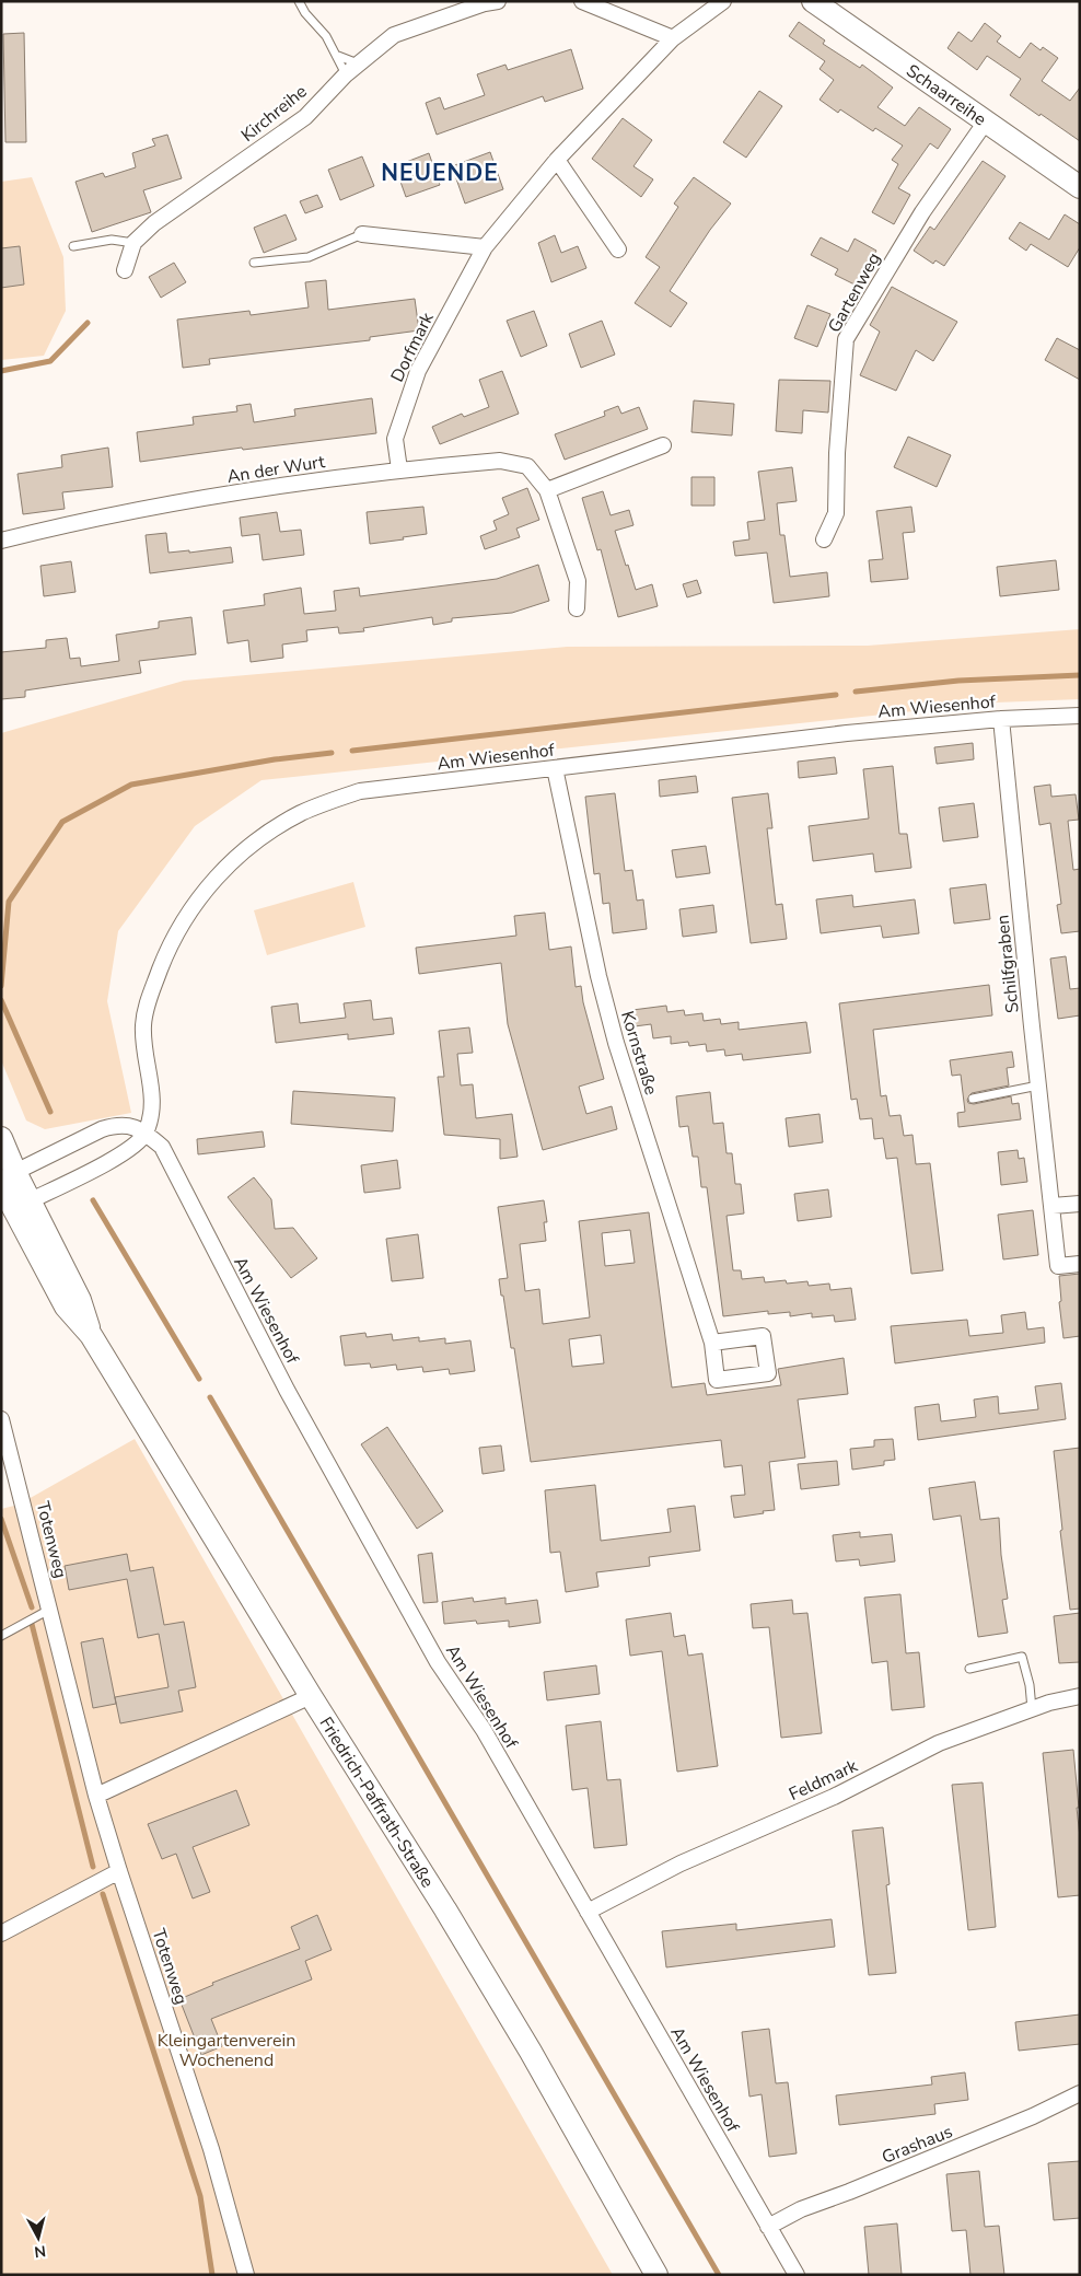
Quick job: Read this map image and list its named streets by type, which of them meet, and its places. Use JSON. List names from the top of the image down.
{
  "streets": {
    "main road": ["Schaarreihe", "Friedrich-Paffrath-Straße"],
    "street": [
      "Kirchreihe",
      "Gartenweg",
      "Dorfmark",
      "An der Wurt",
      "Am Wiesenhof",
      "Schilfgraben",
      "Kornstraße",
      "Totenweg",
      "Feldmark",
      "Grashaus"
    ]
  },
  "crossings": [
    ["Schaarreihe", "Gartenweg"],
    ["Dorfmark", "An der Wurt"],
    ["Am Wiesenhof", "Schilfgraben"],
    ["Am Wiesenhof", "Kornstraße"],
    ["Am Wiesenhof", "Feldmark"],
    ["Am Wiesenhof", "Friedrich-Paffrath-Straße"],
    ["Am Wiesenhof", "Grashaus"]
  ],
  "districts": ["NEUENDE"],
  "parks": ["Kleingartenverein Wochenend"],
  "north": "bottom"
}
